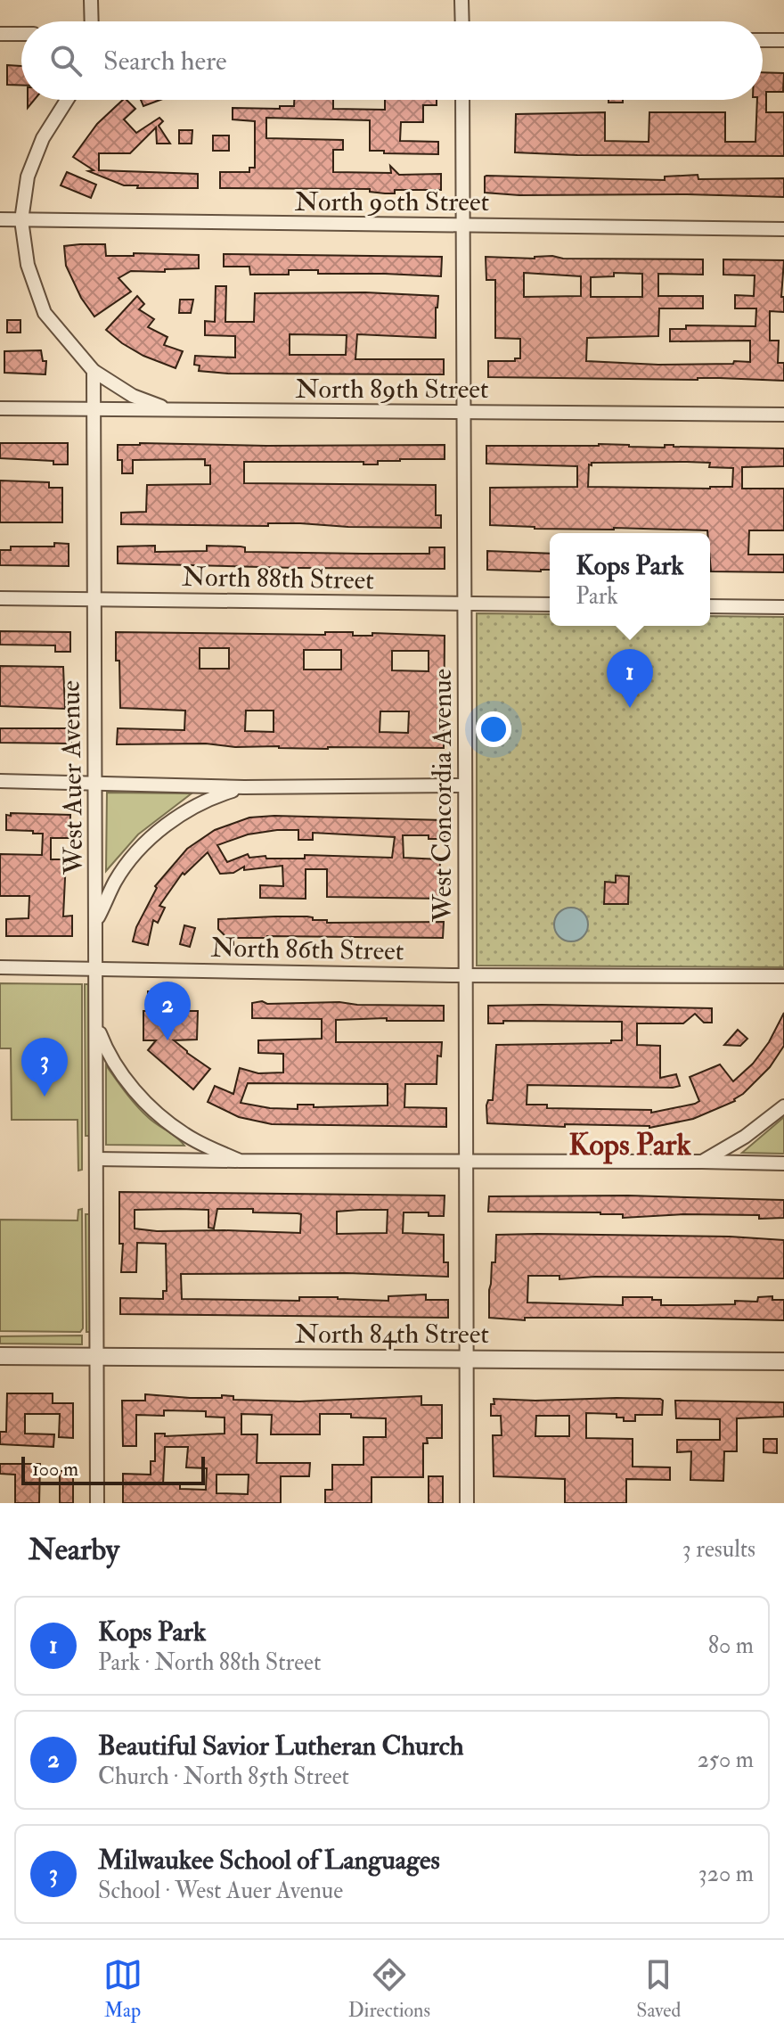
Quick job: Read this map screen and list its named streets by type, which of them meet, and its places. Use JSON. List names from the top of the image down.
{
  "streets": {
    "street": [
      "North 90th Street",
      "North 89th Street",
      "North 88th Street",
      "West Auer Avenue",
      "West Concordia Avenue",
      "North 86th Street",
      "North 84th Street"
    ]
  },
  "crossings": [
    ["North 90th Street", "West Concordia Avenue"],
    ["North 89th Street", "West Auer Avenue"],
    ["North 89th Street", "West Concordia Avenue"],
    ["North 88th Street", "West Auer Avenue"],
    ["North 88th Street", "West Concordia Avenue"],
    ["West Auer Avenue", "North 86th Street"],
    ["West Auer Avenue", "North 84th Street"],
    ["West Concordia Avenue", "North 86th Street"],
    ["West Concordia Avenue", "North 84th Street"]
  ],
  "districts": ["Kops Park"],
  "scale_bar": "100 m",
  "page": {
    "search": "Search here",
    "popup": ["Kops Park", "Park"],
    "pins": ["1", "2", "3"],
    "scale": "100 m",
    "heading": ["Nearby", "3 results"],
    "list": [
      {
        "mark": "1",
        "name": "Kops Park",
        "note": "Park · North 88th Street",
        "value": "80 m"
      },
      {
        "mark": "2",
        "name": "Beautiful Savior Lutheran Church",
        "note": "Church · North 85th Street",
        "value": "250 m"
      },
      {
        "mark": "3",
        "name": "Milwaukee School of Languages",
        "note": "School · West Auer Avenue",
        "value": "320 m"
      }
    ],
    "nav": ["Map", "Directions", "Saved"]
  }
}
